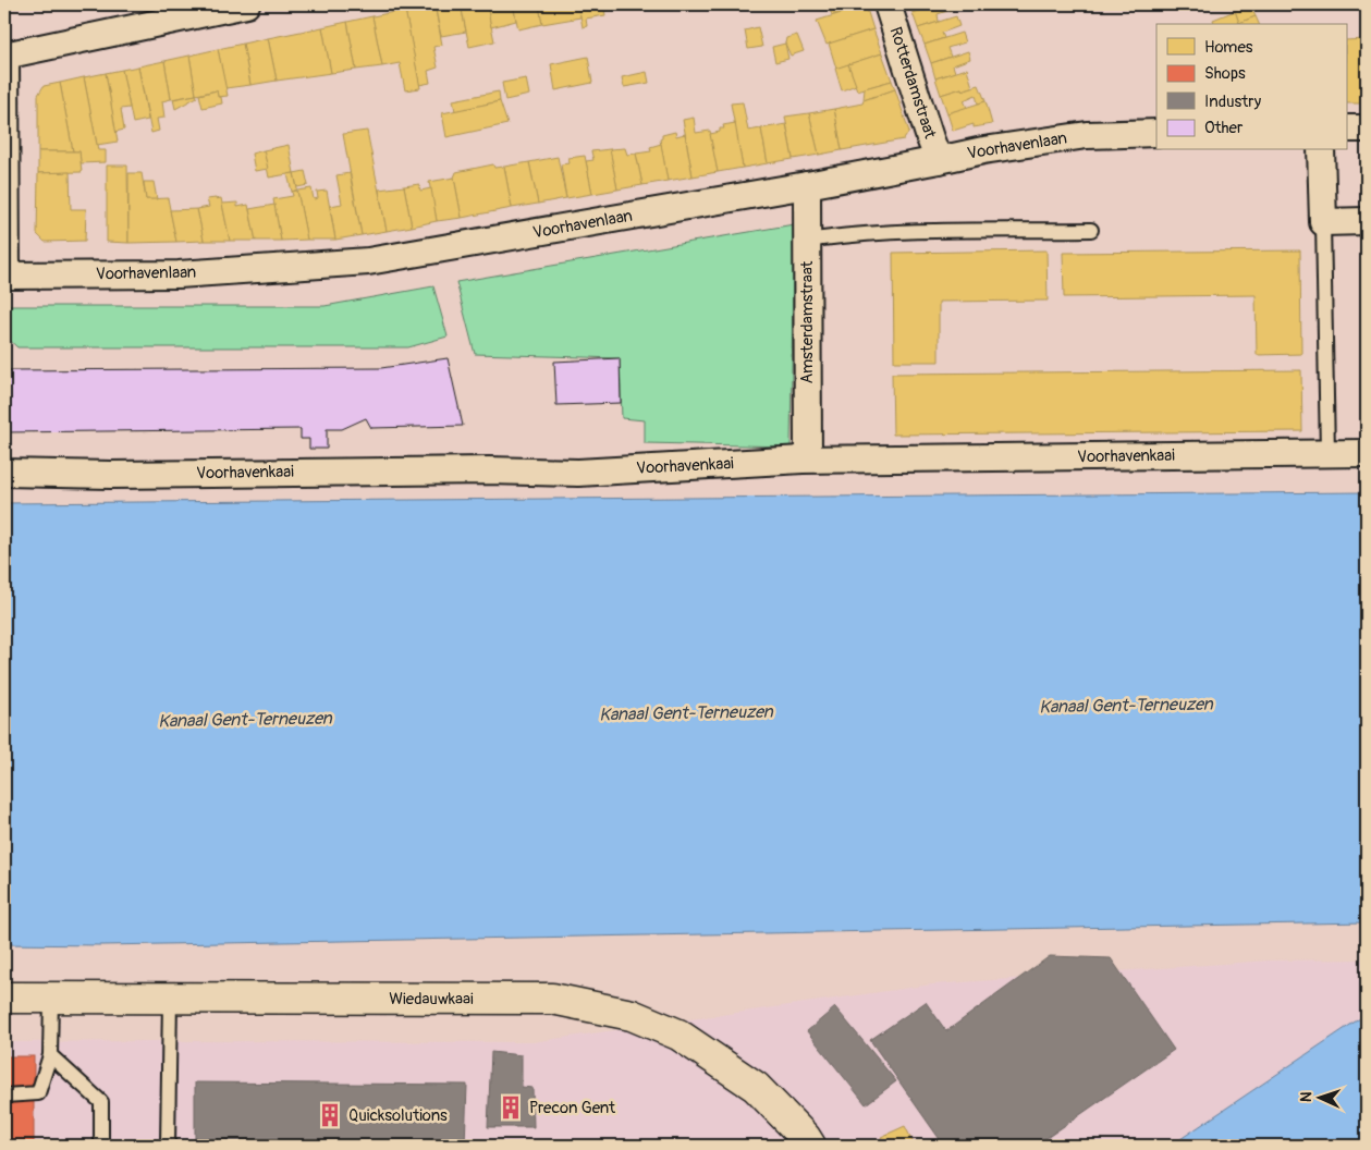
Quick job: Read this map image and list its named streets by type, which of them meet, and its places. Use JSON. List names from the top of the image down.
{
  "streets": {
    "main road": ["Wiedauwkaai"],
    "street": [
      "Rotterdamstraat",
      "Voorhavenlaan",
      "Amsterdamstraat",
      "Voorhavenkaai"
    ]
  },
  "crossings": [
    ["Rotterdamstraat", "Voorhavenlaan"],
    ["Voorhavenlaan", "Amsterdamstraat"],
    ["Amsterdamstraat", "Voorhavenkaai"]
  ],
  "water": ["Kanaal Gent-Terneuzen"],
  "places": {
    "building": ["Precon Gent", "Quicksolutions"]
  },
  "legend": [
    "Homes",
    "Shops",
    "Industry",
    "Other"
  ],
  "north": "left"
}
